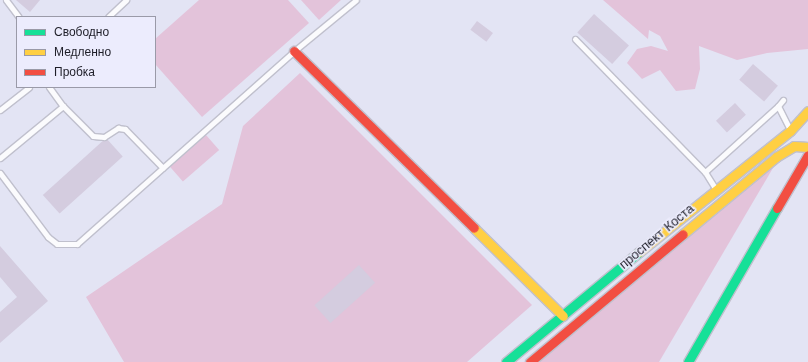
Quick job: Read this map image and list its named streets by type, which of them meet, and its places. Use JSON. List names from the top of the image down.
{
  "streets": {
    "main road": ["проспект Коста"]
  },
  "legend": ["Свободно", "Медленно", "Пробка"]
}
